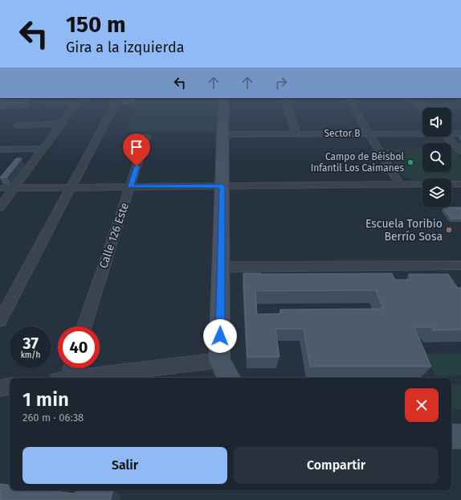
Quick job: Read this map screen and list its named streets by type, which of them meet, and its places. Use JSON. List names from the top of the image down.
{
  "streets": {
    "street": ["Sector B", "Calle 126 Este"]
  },
  "places": ["Campo de Béisbol Infantil Los Caimanes", "Escuela Toribio Berrío Sosa"],
  "page": {
    "turn": ["150 m", "Gira a la izquierda"],
    "speed": "37 km/h",
    "limit": "40",
    "heading": ["1 min", "260 m · 06:38"],
    "buttons": ["Salir", "Compartir"]
  }
}
